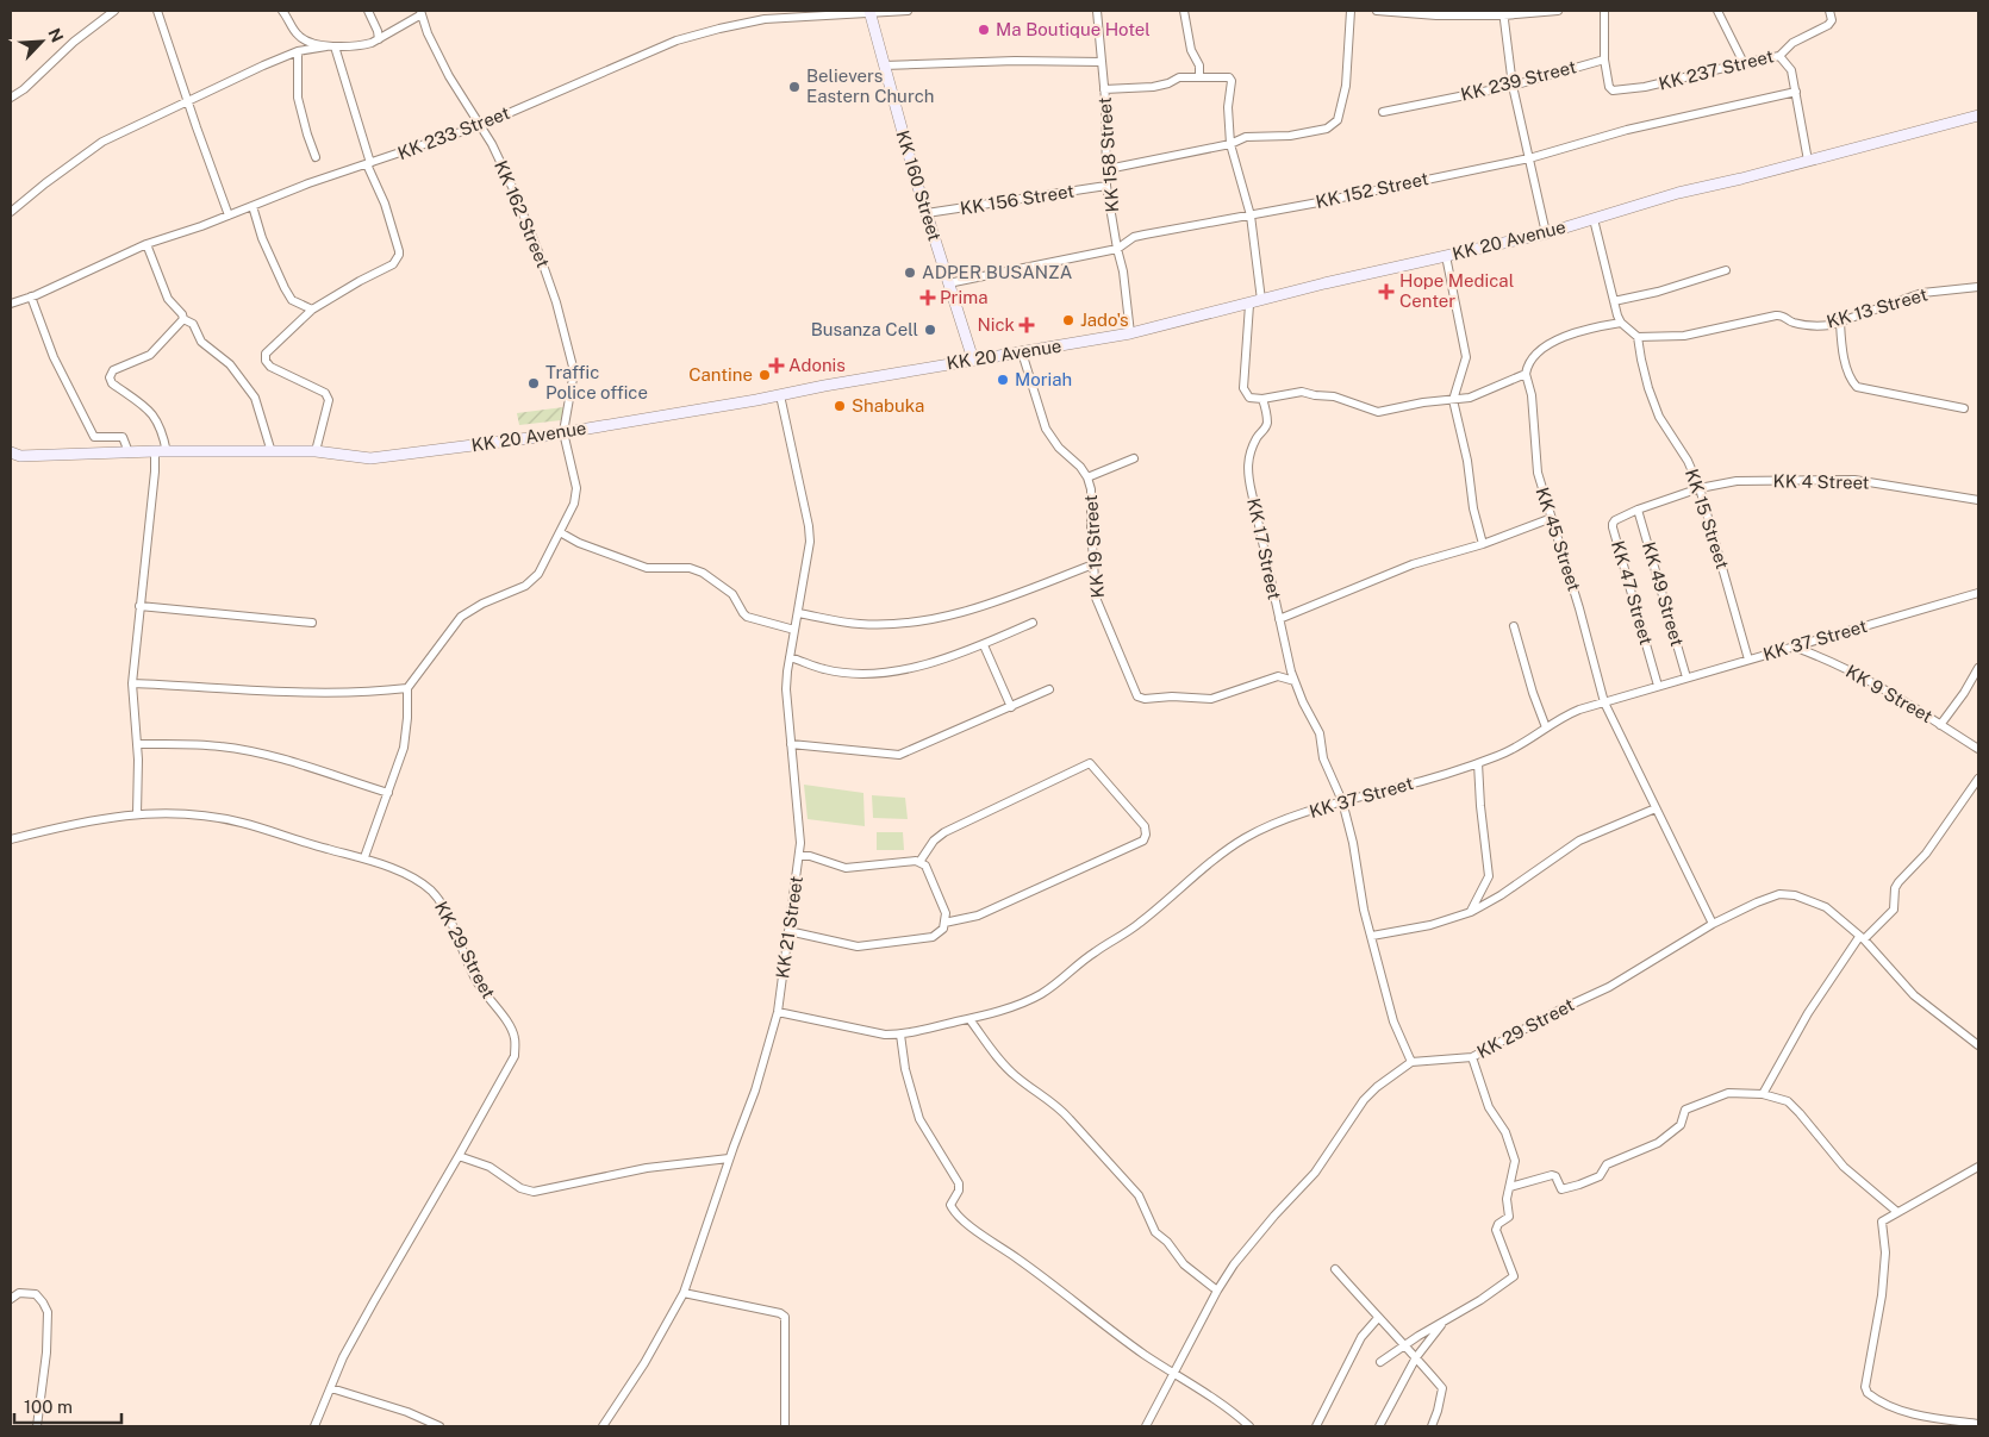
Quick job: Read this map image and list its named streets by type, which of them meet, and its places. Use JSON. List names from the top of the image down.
{
  "streets": {
    "main road": ["KK 160 Street", "KK 20 Avenue"],
    "street": [
      "KK 237 Street",
      "KK 239 Street",
      "KK 233 Street",
      "KK 158 Street",
      "KK 152 Street",
      "KK 156 Street",
      "KK 162 Street",
      "KK 13 Street",
      "KK 4 Street",
      "KK 15 Street",
      "KK 45 Street",
      "KK 19 Street",
      "KK 17 Street",
      "KK 47 Street",
      "KK 49 Street",
      "KK 37 Street",
      "KK 9 Street",
      "KK 21 Street",
      "KK 29 Street"
    ]
  },
  "crossings": [
    ["KK 237 Street", "KK 239 Street"],
    ["KK 233 Street", "KK 160 Street"],
    ["KK 233 Street", "KK 162 Street"],
    ["KK 158 Street", "KK 152 Street"],
    ["KK 158 Street", "KK 156 Street"],
    ["KK 158 Street", "KK 20 Avenue"],
    ["KK 160 Street", "KK 152 Street"],
    ["KK 160 Street", "KK 156 Street"],
    ["KK 160 Street", "KK 20 Avenue"],
    ["KK 162 Street", "KK 20 Avenue"],
    ["KK 20 Avenue", "KK 19 Street"],
    ["KK 20 Avenue", "KK 21 Street"],
    ["KK 13 Street", "KK 15 Street"],
    ["KK 4 Street", "KK 15 Street"],
    ["KK 4 Street", "KK 47 Street"],
    ["KK 15 Street", "KK 47 Street"],
    ["KK 15 Street", "KK 37 Street"],
    ["KK 45 Street", "KK 37 Street"],
    ["KK 45 Street", "KK 29 Street"],
    ["KK 19 Street", "KK 17 Street"],
    ["KK 17 Street", "KK 37 Street"],
    ["KK 17 Street", "KK 29 Street"],
    ["KK 47 Street", "KK 49 Street"],
    ["KK 47 Street", "KK 37 Street"],
    ["KK 49 Street", "KK 37 Street"],
    ["KK 37 Street", "KK 9 Street"],
    ["KK 37 Street", "KK 21 Street"]
  ],
  "places": {
    "other": [
      "Ma Boutique Hotel",
      "Believers Eastern Church",
      "ADPER BUSANZA",
      "Jado's",
      "Busanza Cell",
      "Cantine",
      "Moriah",
      "Traffic Police office",
      "Shabuka"
    ],
    "health": [
      "Hope Medical Center",
      "Prima",
      "Nick",
      "Adonis"
    ]
  },
  "scale_bar": "100 m",
  "north": "top right"
}
